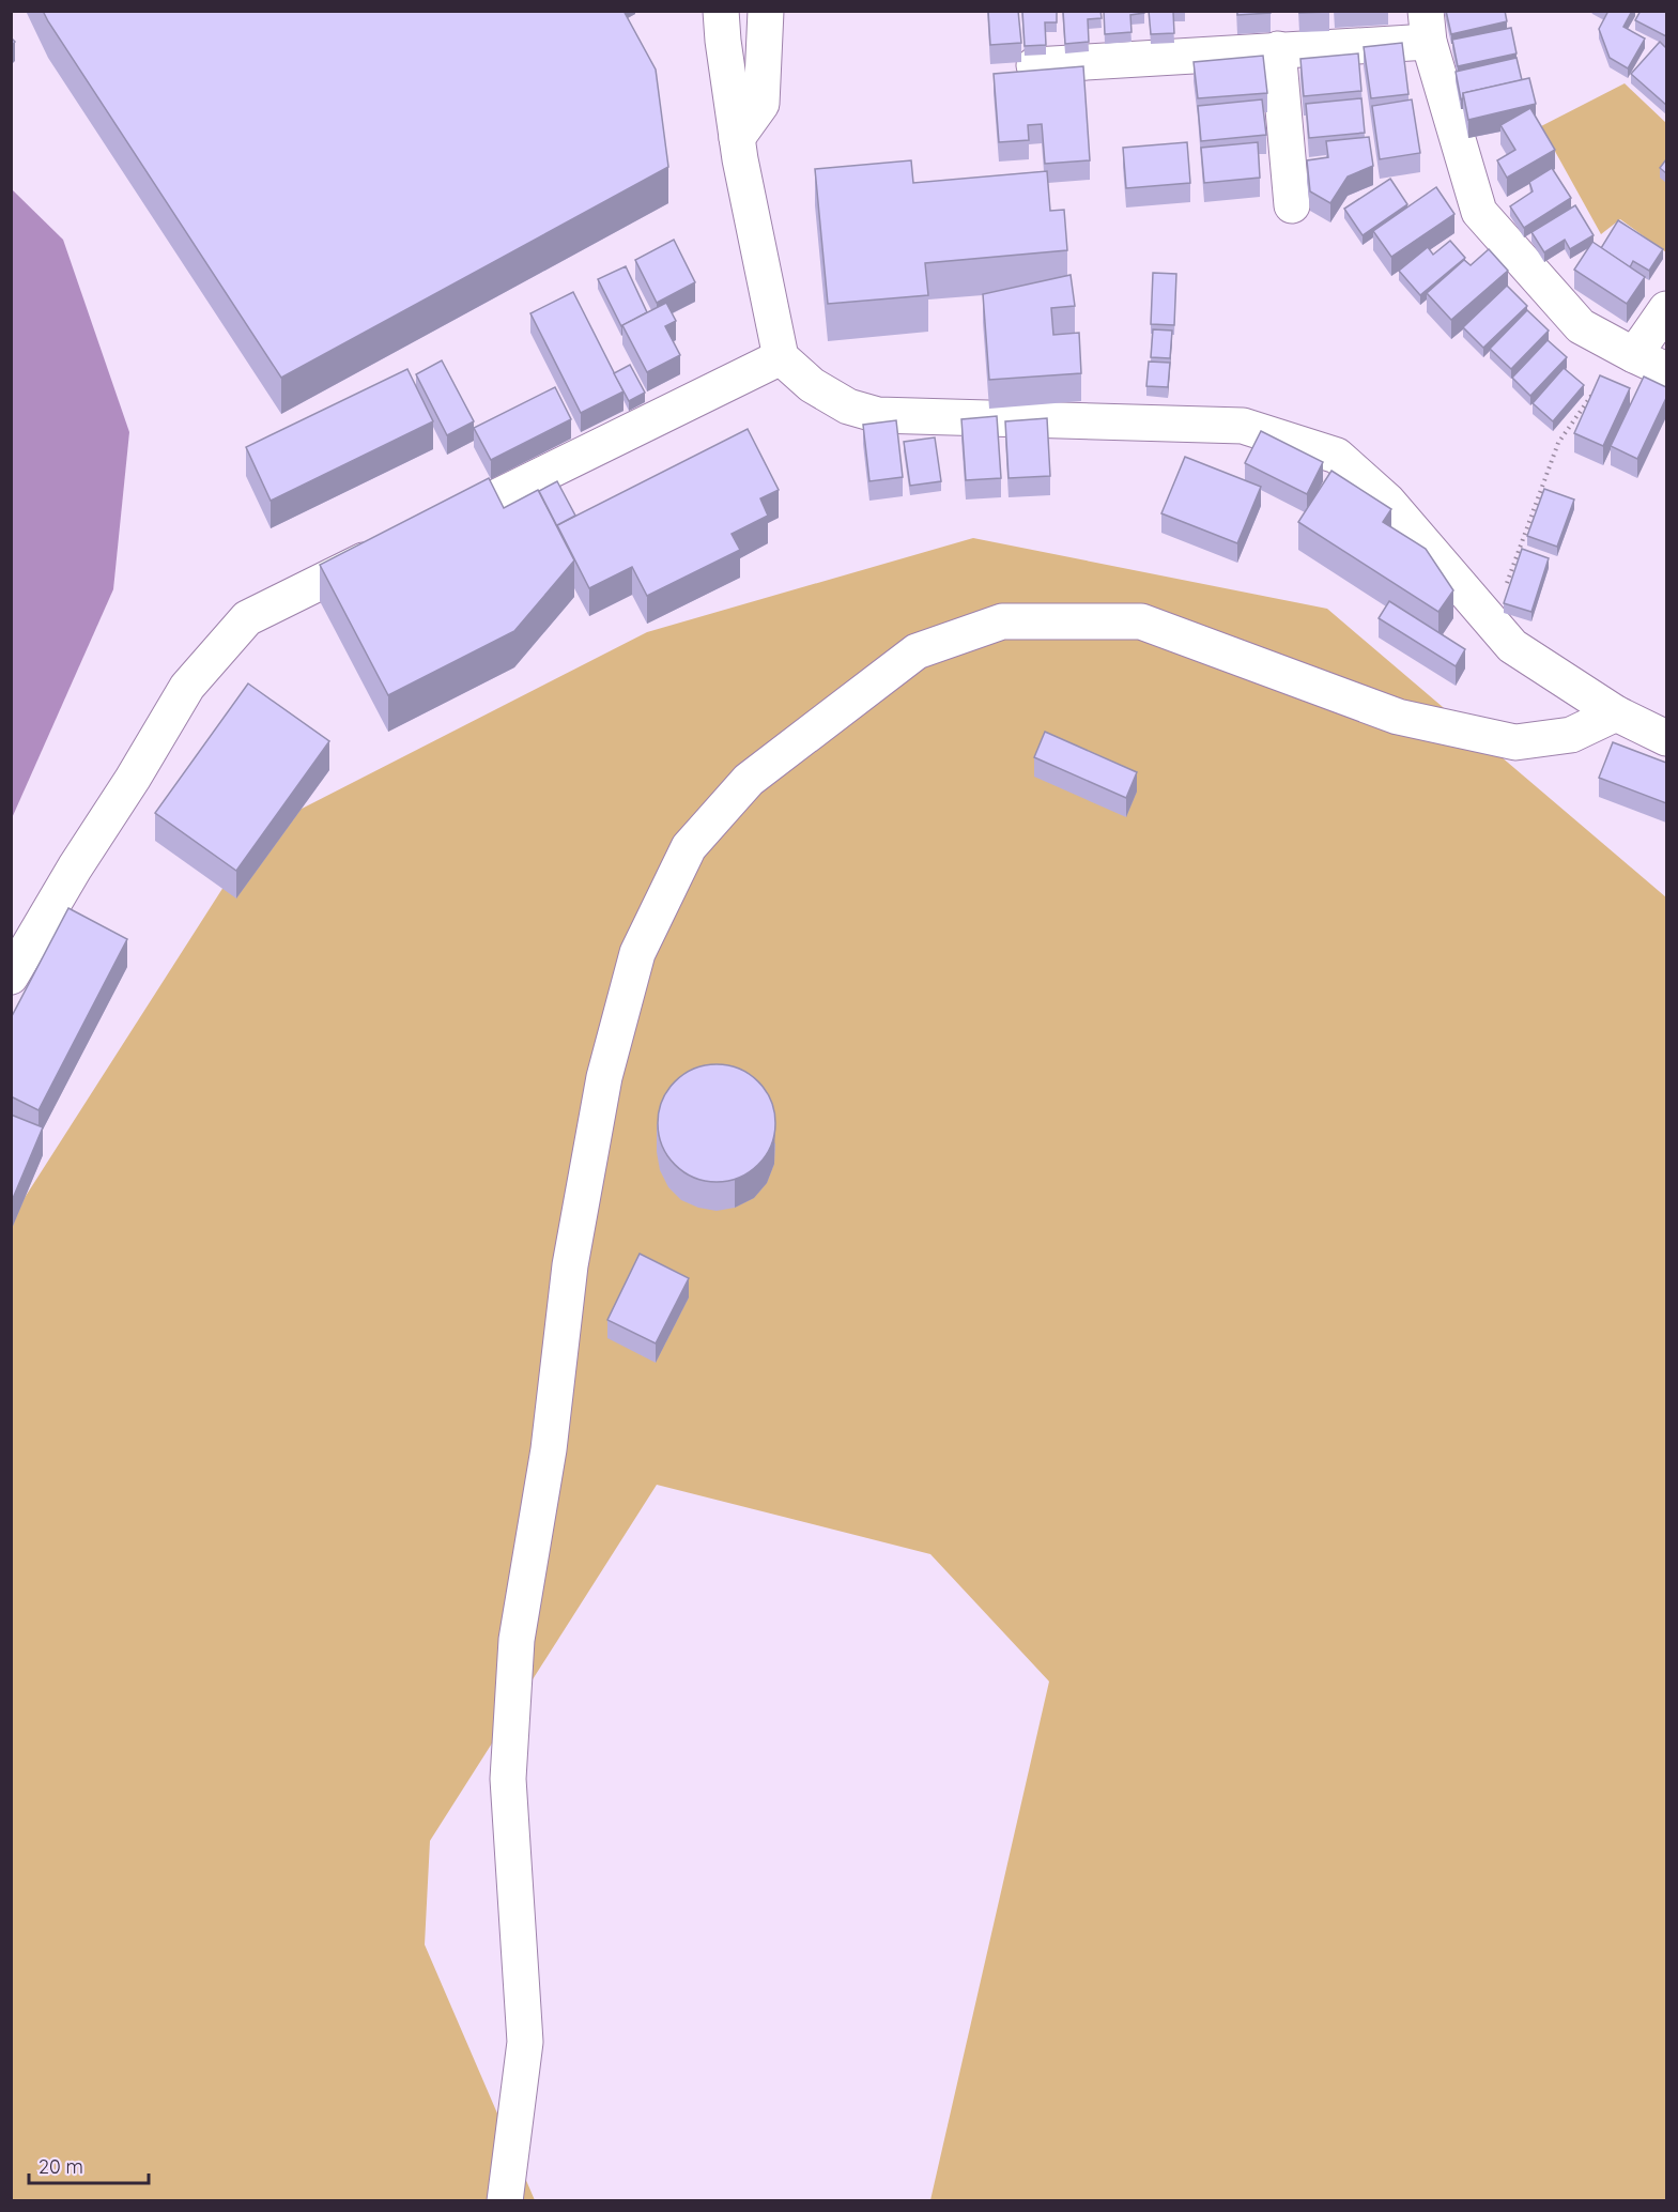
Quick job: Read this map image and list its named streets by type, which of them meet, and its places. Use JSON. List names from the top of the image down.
{
  "scale_bar": "20 m"
}
